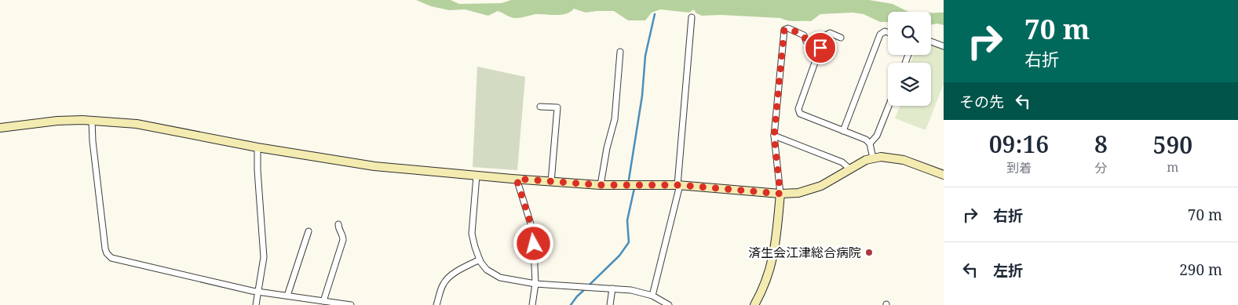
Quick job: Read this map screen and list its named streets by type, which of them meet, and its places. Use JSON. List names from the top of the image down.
{
  "places": ["済生会江津総合病院"],
  "page": {
    "turn": ["70 m", "右折"],
    "then": "その先",
    "eta": [
      "09:16",
      "到着",
      "8",
      "分",
      "590",
      "m"
    ],
    "list": [
      {
        "name": "右折",
        "value": "70 m"
      },
      {
        "name": "左折",
        "value": "290 m"
      }
    ]
  }
}
